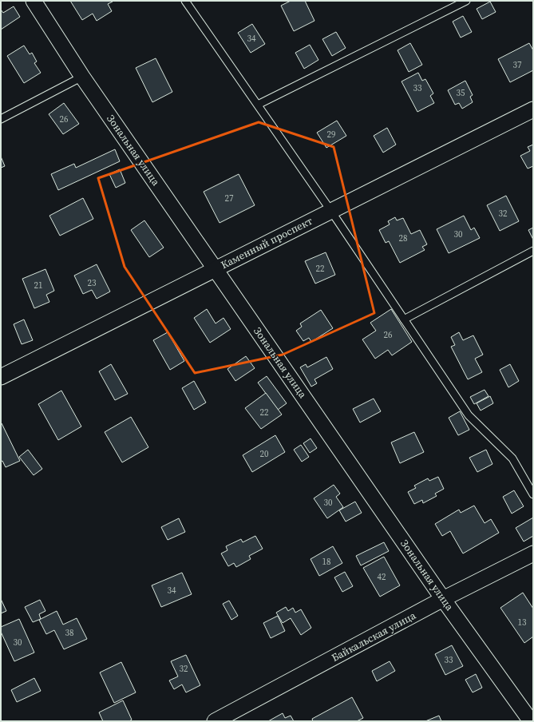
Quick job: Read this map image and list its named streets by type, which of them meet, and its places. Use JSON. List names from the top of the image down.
{
  "streets": {
    "street": ["Зональная улица", "Каменный проспект", "Байкальская улица"]
  },
  "crossings": [
    ["Зональная улица", "Каменный проспект"],
    ["Зональная улица", "Байкальская улица"]
  ],
  "house_numbers": [
    "34",
    "37",
    "33",
    "35",
    "26",
    "29",
    "27",
    "32",
    "30",
    "28",
    "22",
    "23",
    "21",
    "26",
    "22",
    "20",
    "30",
    "18",
    "42",
    "34",
    "13",
    "38",
    "30",
    "33",
    "32"
  ]
}
